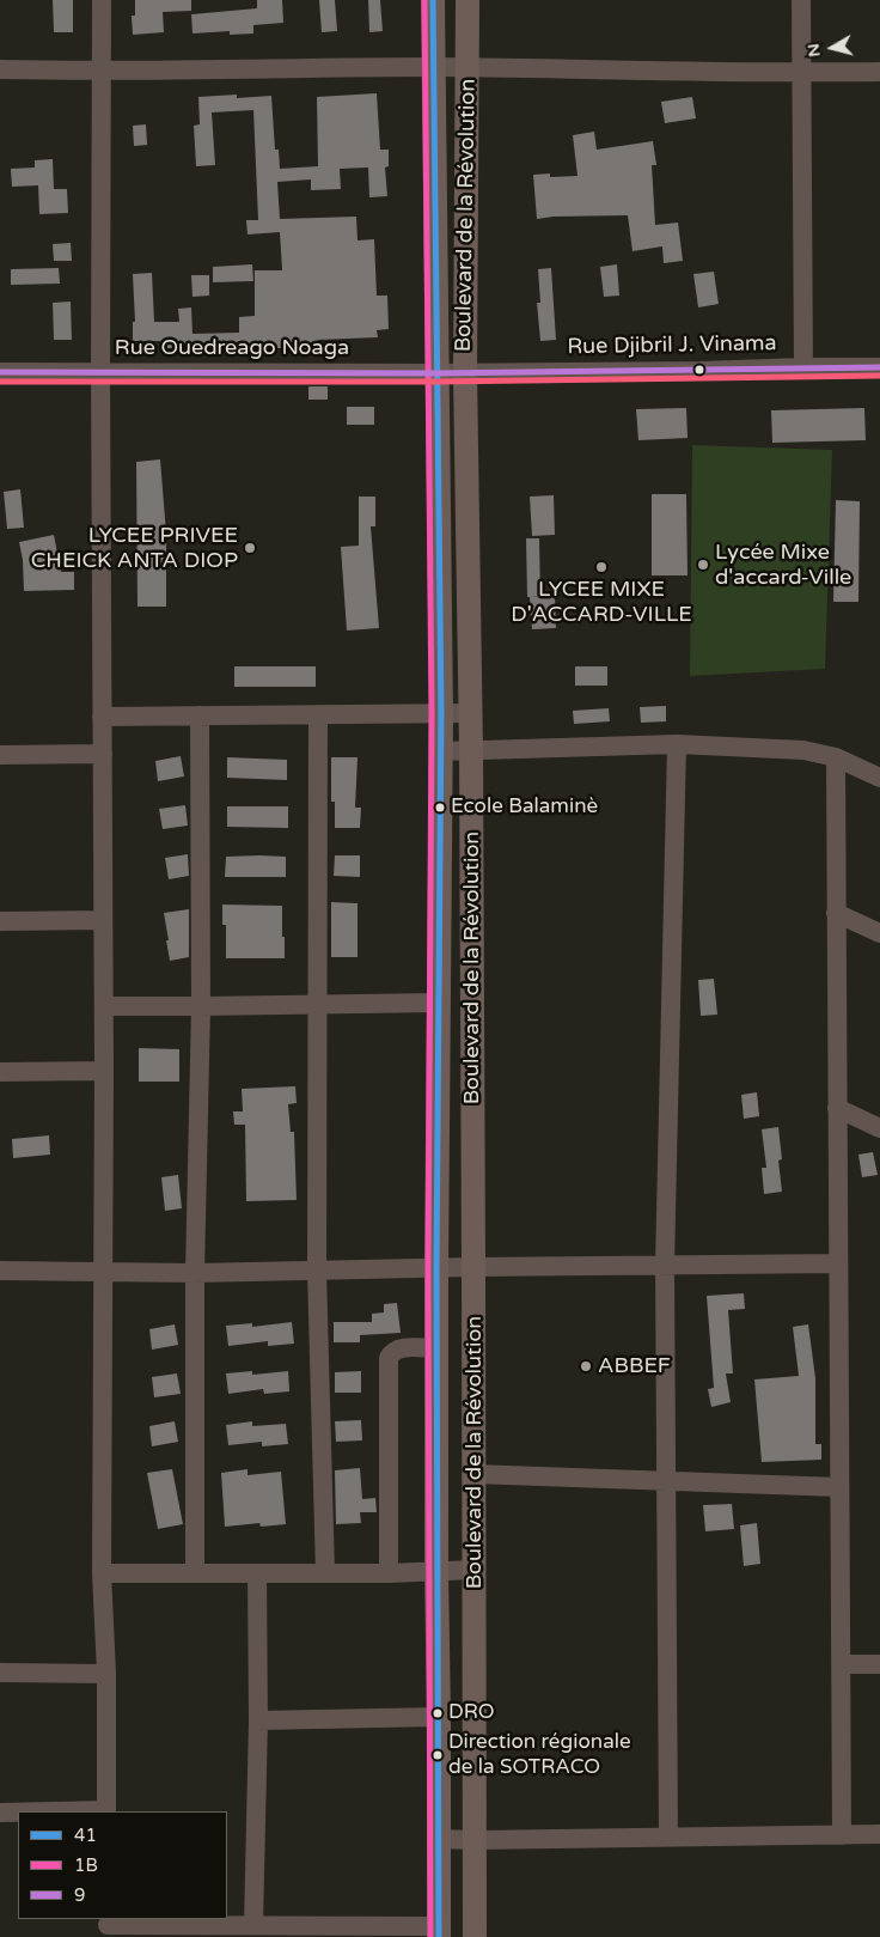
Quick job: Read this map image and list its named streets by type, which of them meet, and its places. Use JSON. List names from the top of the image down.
{
  "streets": {
    "main road": ["Boulevard de la Révolution"],
    "street": ["Rue Djibril J. Vinama", "Rue Ouedreago Noaga"]
  },
  "crossings": [
    ["Boulevard de la Révolution", "Rue Djibril J. Vinama"],
    ["Boulevard de la Révolution", "Rue Ouedreago Noaga"],
    ["Rue Djibril J. Vinama", "Rue Ouedreago Noaga"]
  ],
  "places": [
    "LYCEE PRIVEE CHEICK ANTA DIOP",
    "Lycée Mixe d'accard-Ville",
    "LYCEE MIXE D'ACCARD-VILLE",
    "Ecole Balaminè",
    "ABBEF",
    "DRO",
    "Direction régionale de la SOTRACO"
  ],
  "lines": ["transit line 41", "transit line 1B", "transit line 9"],
  "legend": ["41", "1B", "9"],
  "north": "left"
}
